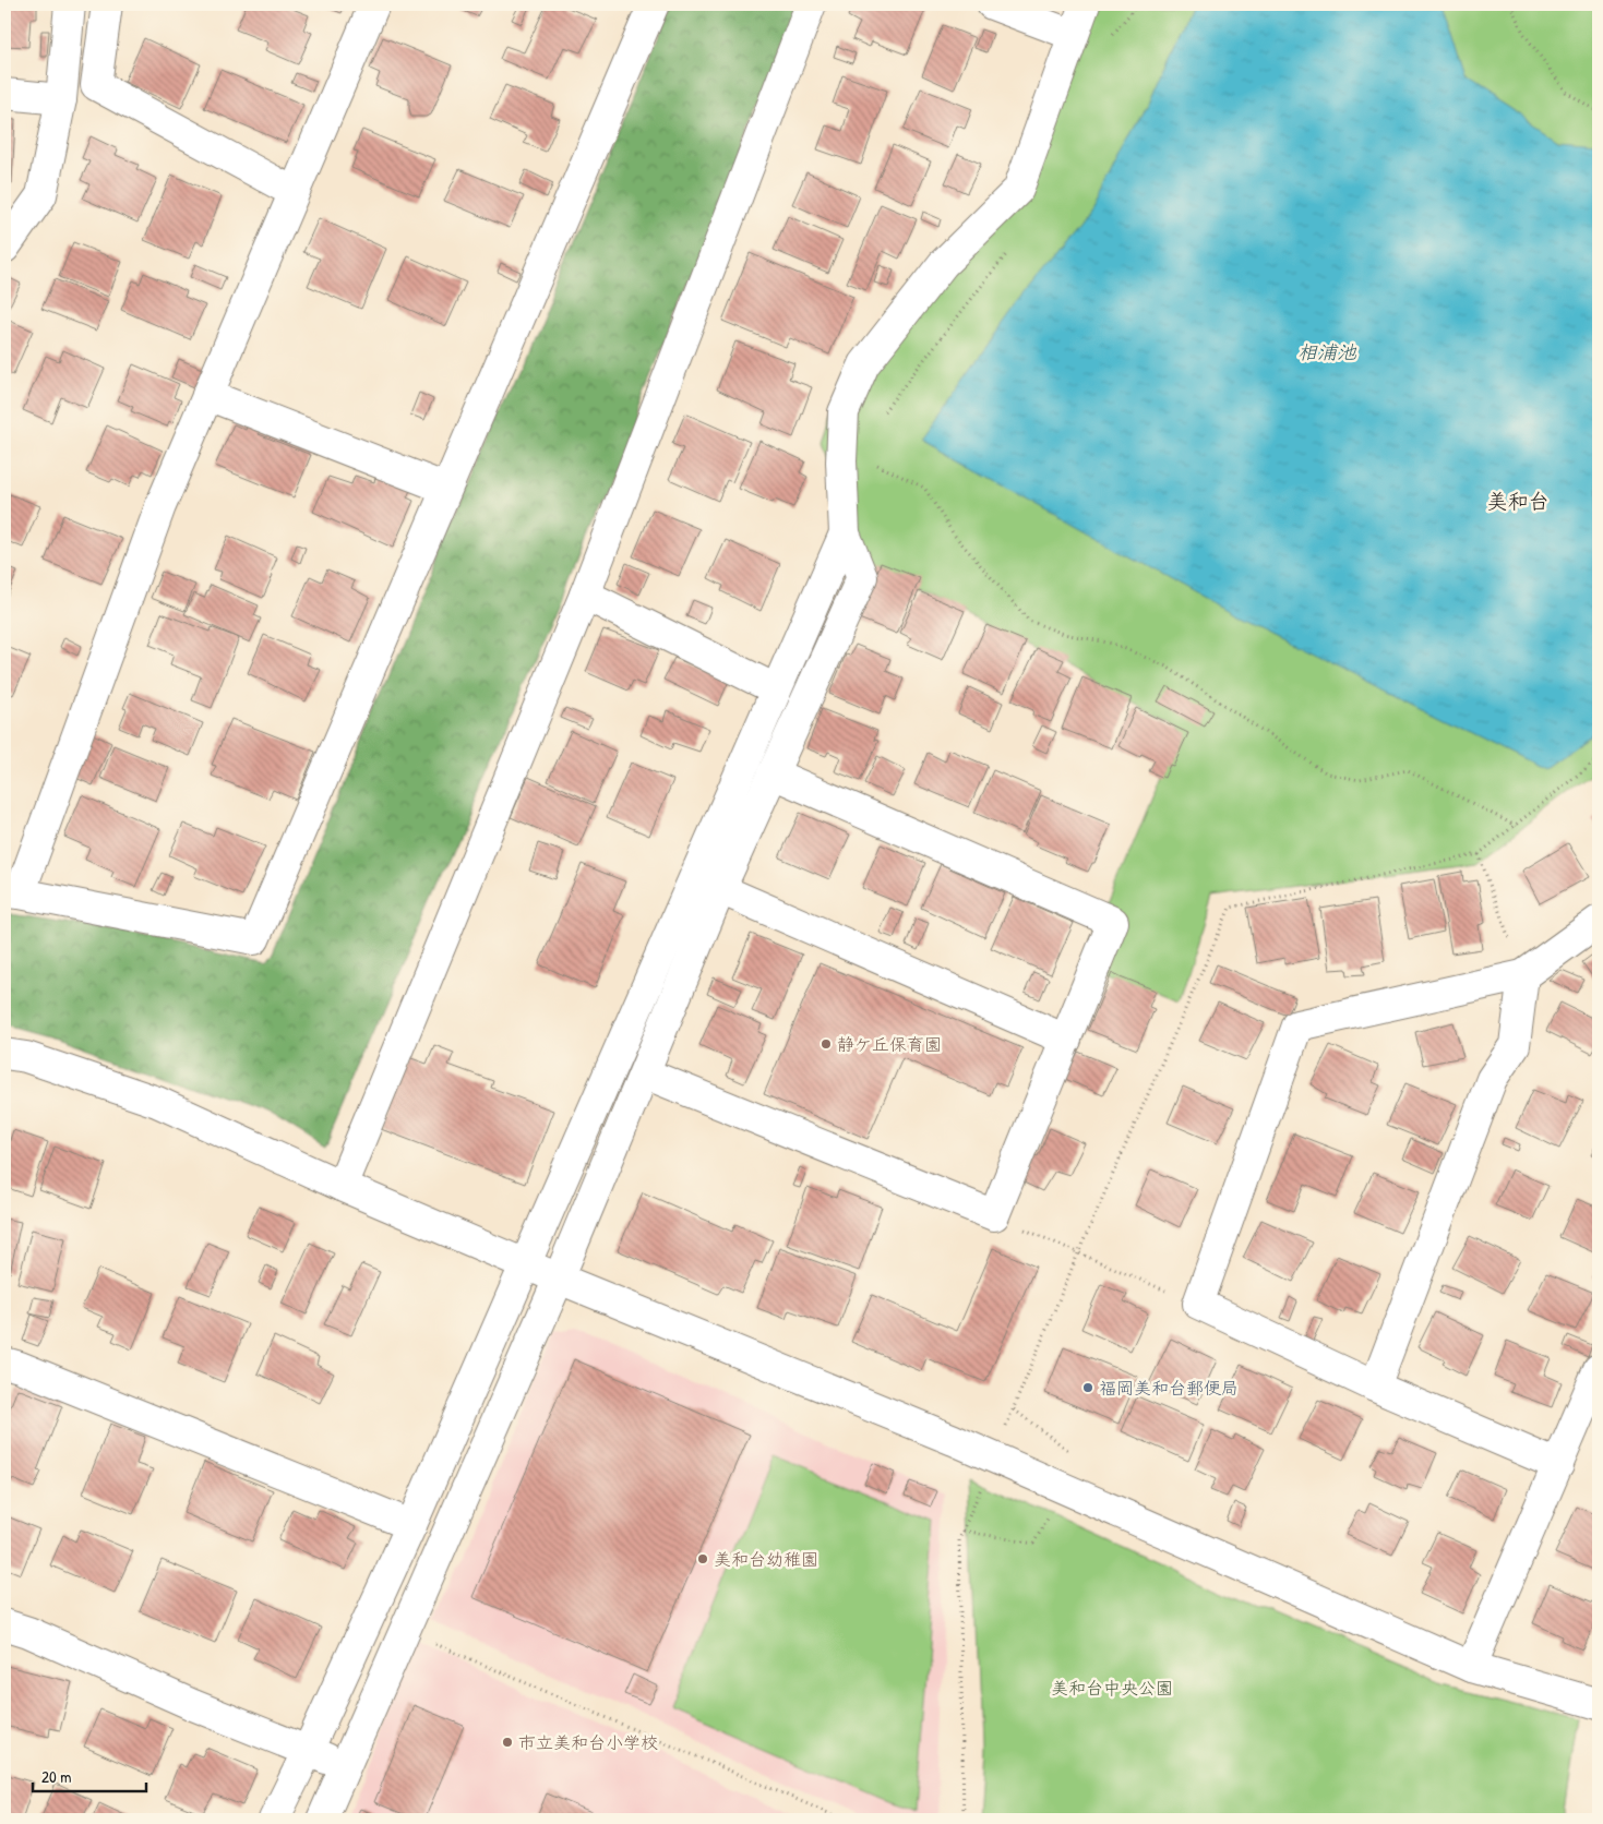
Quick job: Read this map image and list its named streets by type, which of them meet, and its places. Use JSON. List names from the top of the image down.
{
  "districts": ["美和台"],
  "water": ["相浦池"],
  "parks": ["美和台中央公園"],
  "places": [
    "静ケ丘保育園",
    "福岡美和台郵便局",
    "美和台幼稚園",
    "市立美和台小学校"
  ],
  "scale_bar": "20 m"
}
